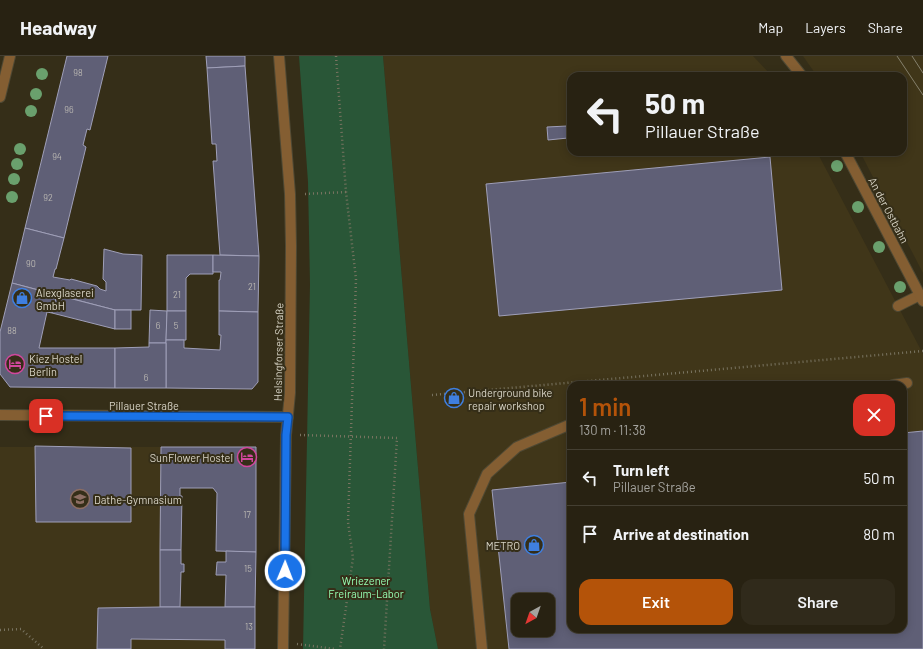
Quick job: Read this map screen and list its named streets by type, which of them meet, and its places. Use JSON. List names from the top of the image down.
{
  "streets": {
    "street": ["An der Ostbahn", "Helsingforser Straße", "Pillauer Straße"]
  },
  "crossings": [
    ["Helsingforser Straße", "Pillauer Straße"]
  ],
  "parks": ["Wriezener Freiraum-Labor"],
  "places": {
    "shop": ["Alexglaserei GmbH", "Underground bike repair workshop", "METRO"],
    "hotel": ["Kiez Hostel Berlin", "SunFlower Hostel"],
    "school or university": ["Dathe-Gymnasium"]
  },
  "house_numbers": [
    "98",
    "96",
    "94",
    "92",
    "90",
    "21",
    "21",
    "6",
    "5",
    "88",
    "6",
    "17",
    "15",
    "13"
  ],
  "north": "bottom left",
  "page": {
    "header": "Headway",
    "nav": ["Map", "Layers", "Share"],
    "turn": ["50 m", "Pillauer Straße"],
    "heading": ["1 min", "130 m · 11:38"],
    "list": [
      {
        "name": "Turn left",
        "note": "Pillauer Straße",
        "value": "50 m"
      },
      {
        "name": "Arrive at destination",
        "value": "80 m"
      }
    ],
    "buttons": ["Exit", "Share"]
  }
}
